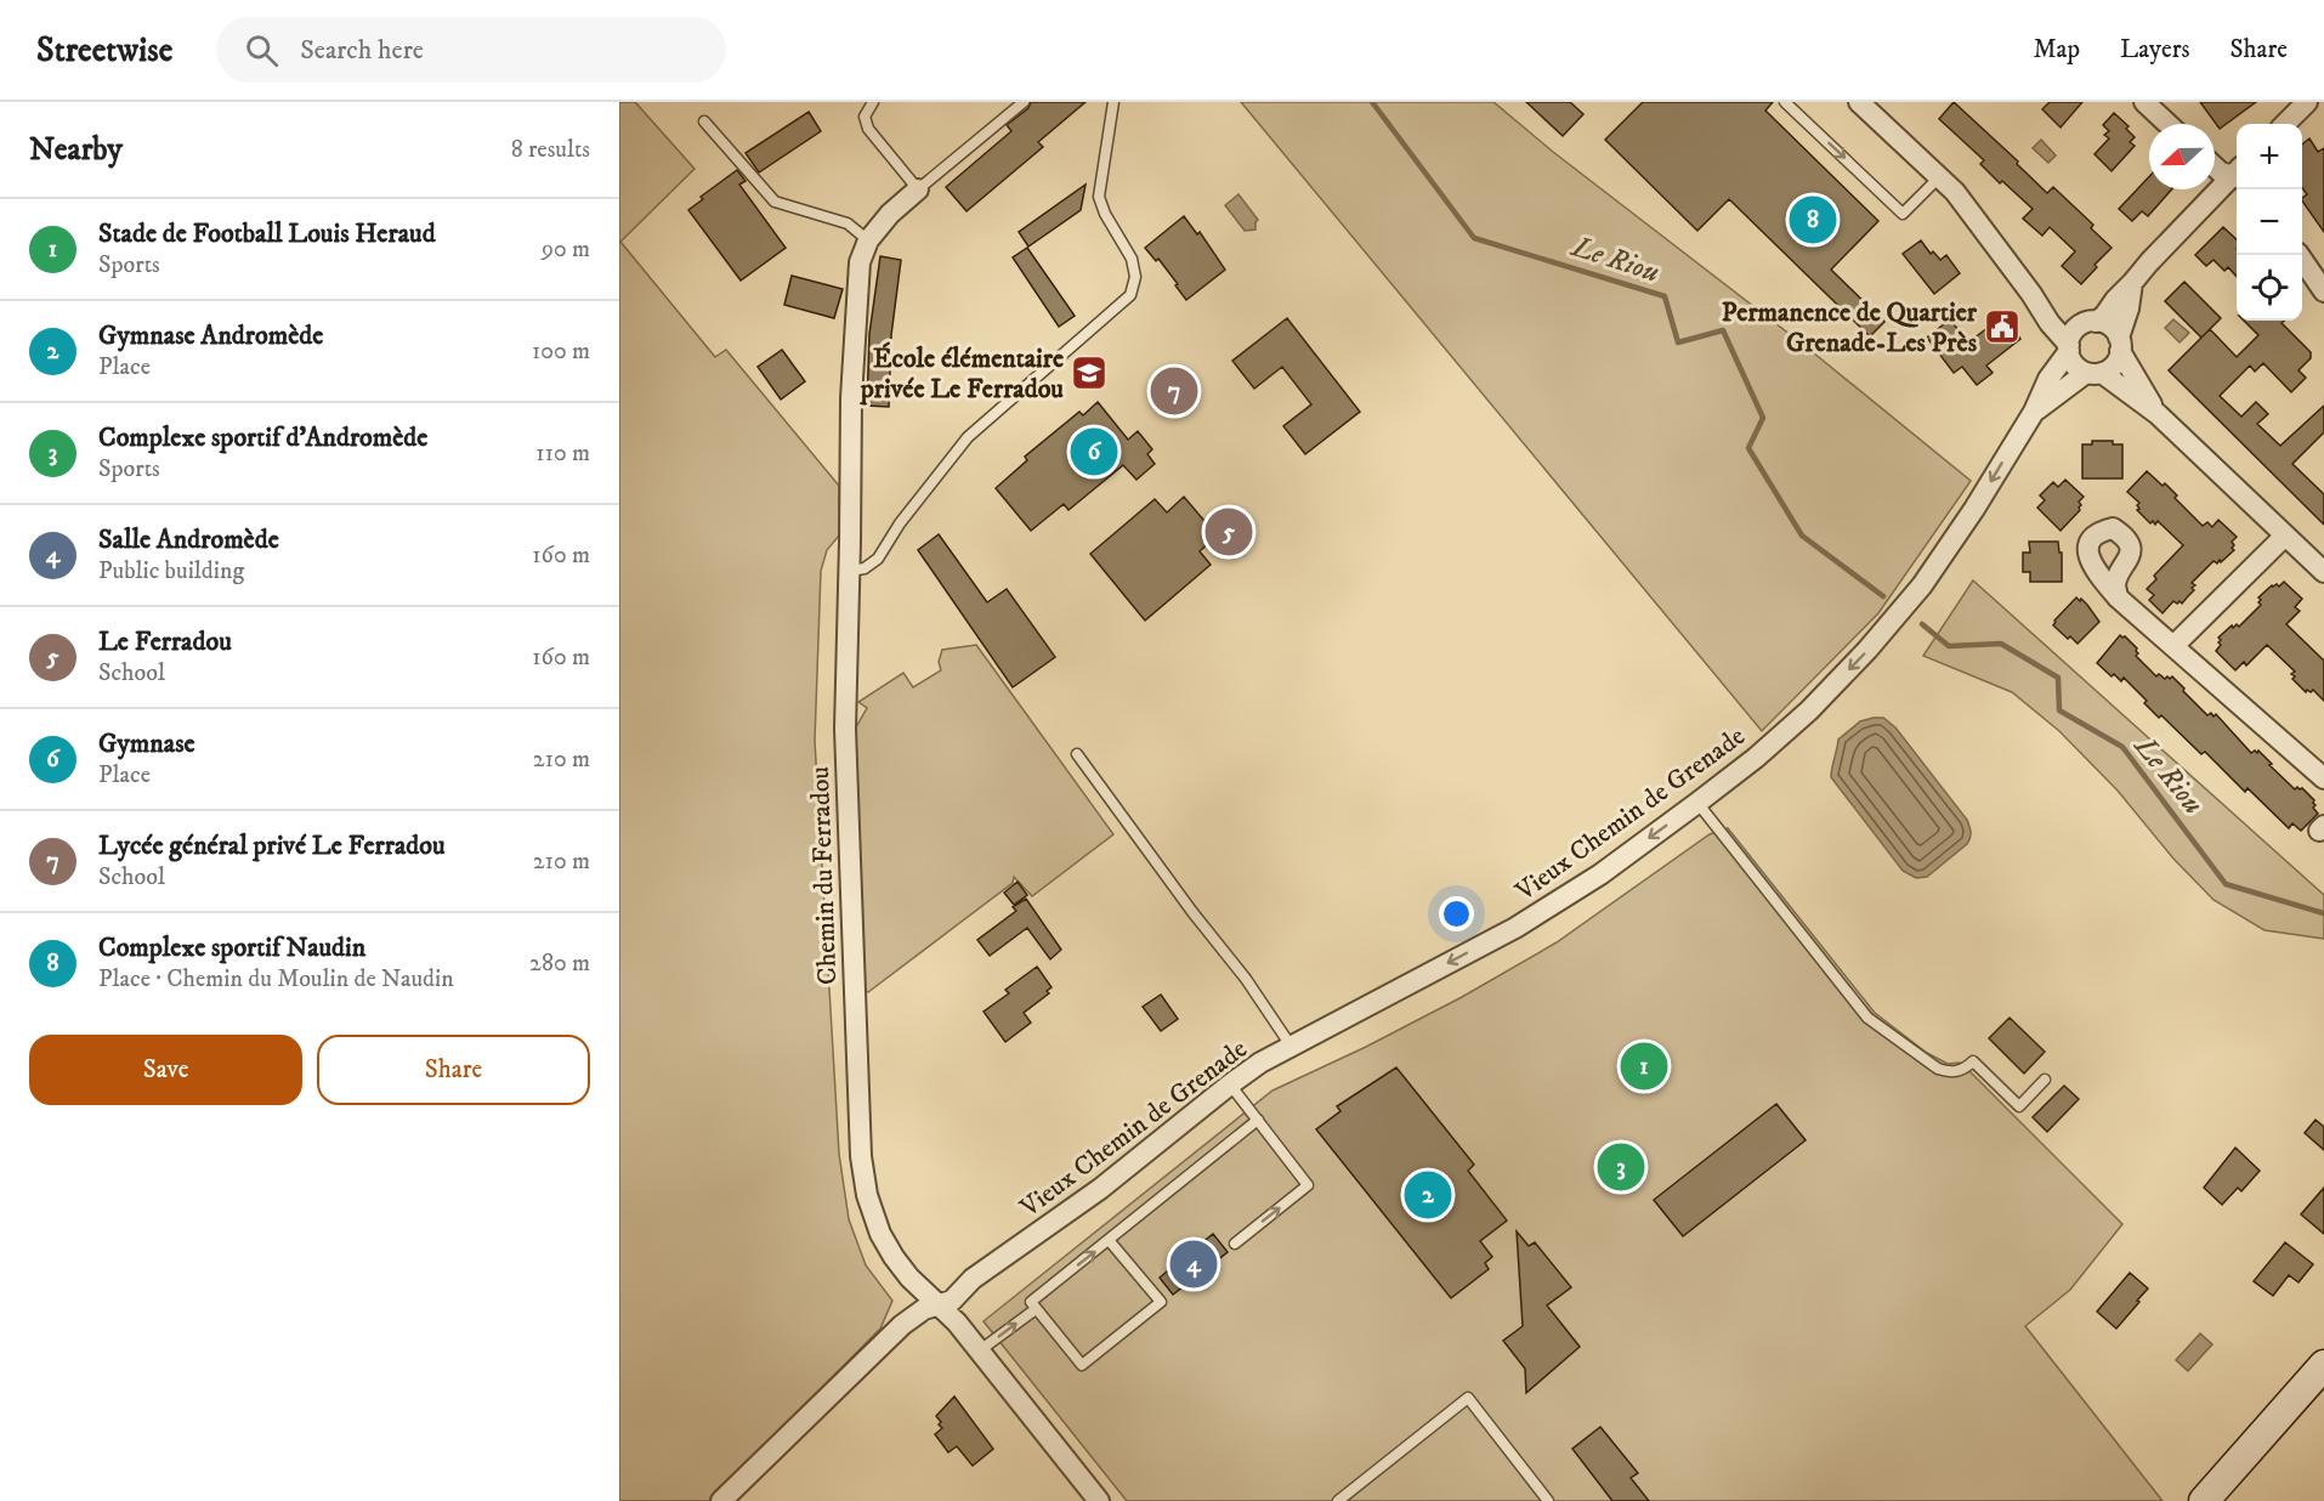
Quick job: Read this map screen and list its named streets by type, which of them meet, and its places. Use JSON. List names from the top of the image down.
{
  "streets": {
    "street": ["Vieux Chemin de Grenade", "Chemin du Ferradou"]
  },
  "crossings": [
    ["Vieux Chemin de Grenade", "Chemin du Ferradou"]
  ],
  "one_way": ["Vieux Chemin de Grenade"],
  "water": ["Le Riou"],
  "places": {
    "public building": ["Permanence de Quartier Grenade-Les Près"],
    "school or university": ["École élémentaire privée Le Ferradou"]
  },
  "north": "left",
  "page": {
    "header": "Streetwise",
    "search": "Search here",
    "nav": ["Map", "Layers", "Share"],
    "heading": ["Nearby", "8 results"],
    "map_buttons": ["+", "−"],
    "pins": [
      "8",
      "7",
      "6",
      "5",
      "1",
      "3",
      "2",
      "4"
    ],
    "list": [
      {
        "mark": "1",
        "name": "Stade de Football Louis Heraud",
        "note": "Sports",
        "value": "90 m"
      },
      {
        "mark": "2",
        "name": "Gymnase Andromède",
        "note": "Place",
        "value": "100 m"
      },
      {
        "mark": "3",
        "name": "Complexe sportif d'Andromède",
        "note": "Sports",
        "value": "110 m"
      },
      {
        "mark": "4",
        "name": "Salle Andromède",
        "note": "Public building",
        "value": "160 m"
      },
      {
        "mark": "5",
        "name": "Le Ferradou",
        "note": "School",
        "value": "160 m"
      },
      {
        "mark": "6",
        "name": "Gymnase",
        "note": "Place",
        "value": "210 m"
      },
      {
        "mark": "7",
        "name": "Lycée général privé Le Ferradou",
        "note": "School",
        "value": "210 m"
      },
      {
        "mark": "8",
        "name": "Complexe sportif Naudin",
        "note": "Place · Chemin du Moulin de Naudin",
        "value": "280 m"
      }
    ],
    "buttons": ["Save", "Share"]
  }
}
